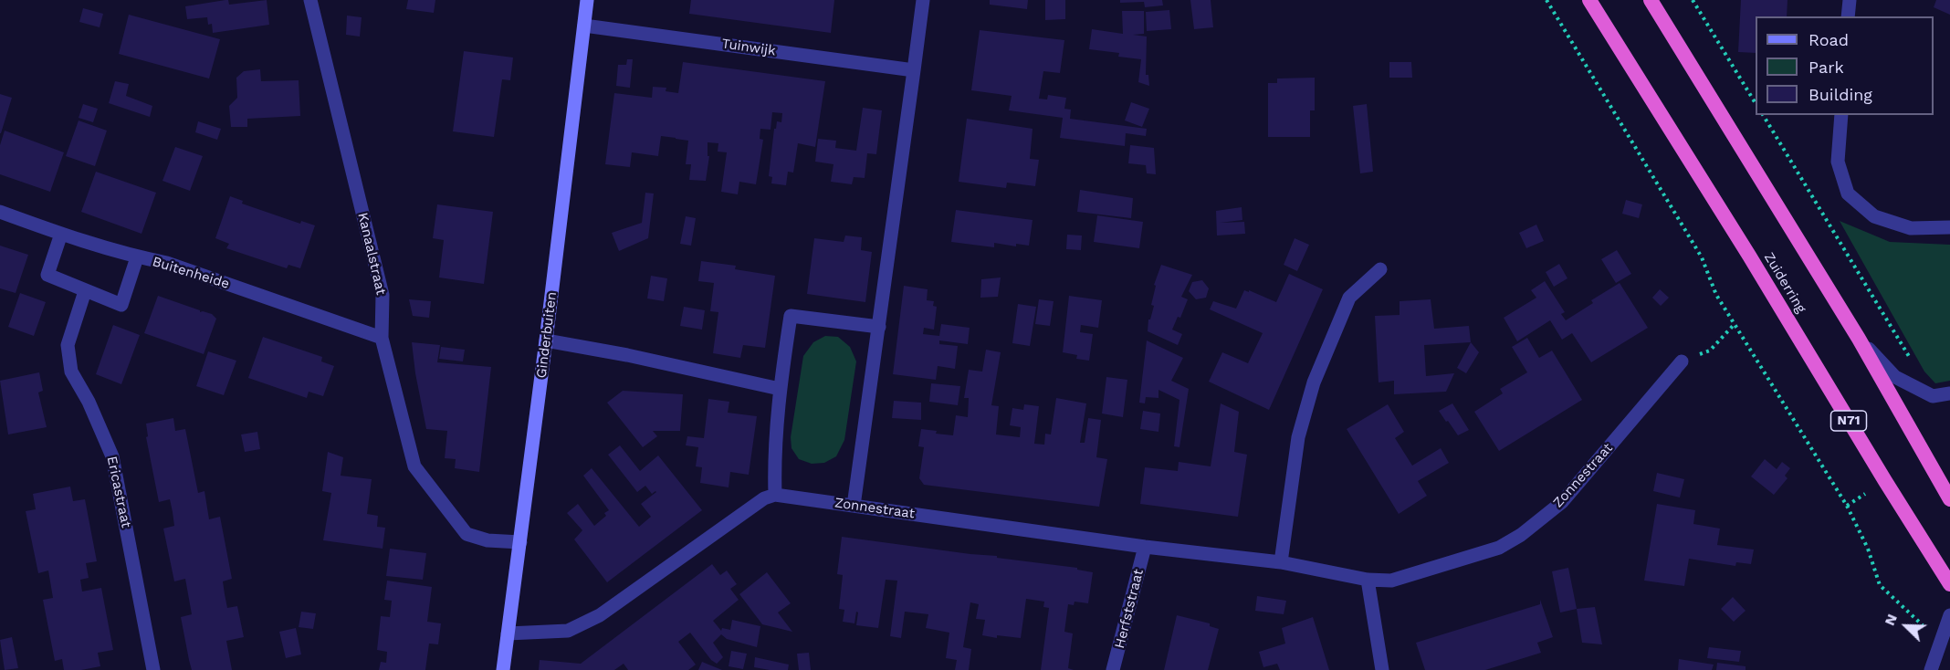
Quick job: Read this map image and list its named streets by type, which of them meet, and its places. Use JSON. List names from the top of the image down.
{
  "streets": {
    "highway": ["Zuiderring", "N71"],
    "main road": ["Ginderbuiten"],
    "street": [
      "Tuinwijk",
      "Kanaalstraat",
      "Buitenheide",
      "Zonnestraat",
      "Ericastraat",
      "Herfststraat"
    ]
  },
  "crossings": [
    ["Tuinwijk", "Ginderbuiten"],
    ["Kanaalstraat", "Buitenheide"],
    ["Kanaalstraat", "Ginderbuiten"],
    ["Zonnestraat", "Herfststraat"]
  ],
  "legend": ["Road", "Park", "Building"],
  "north": "top left"
}
